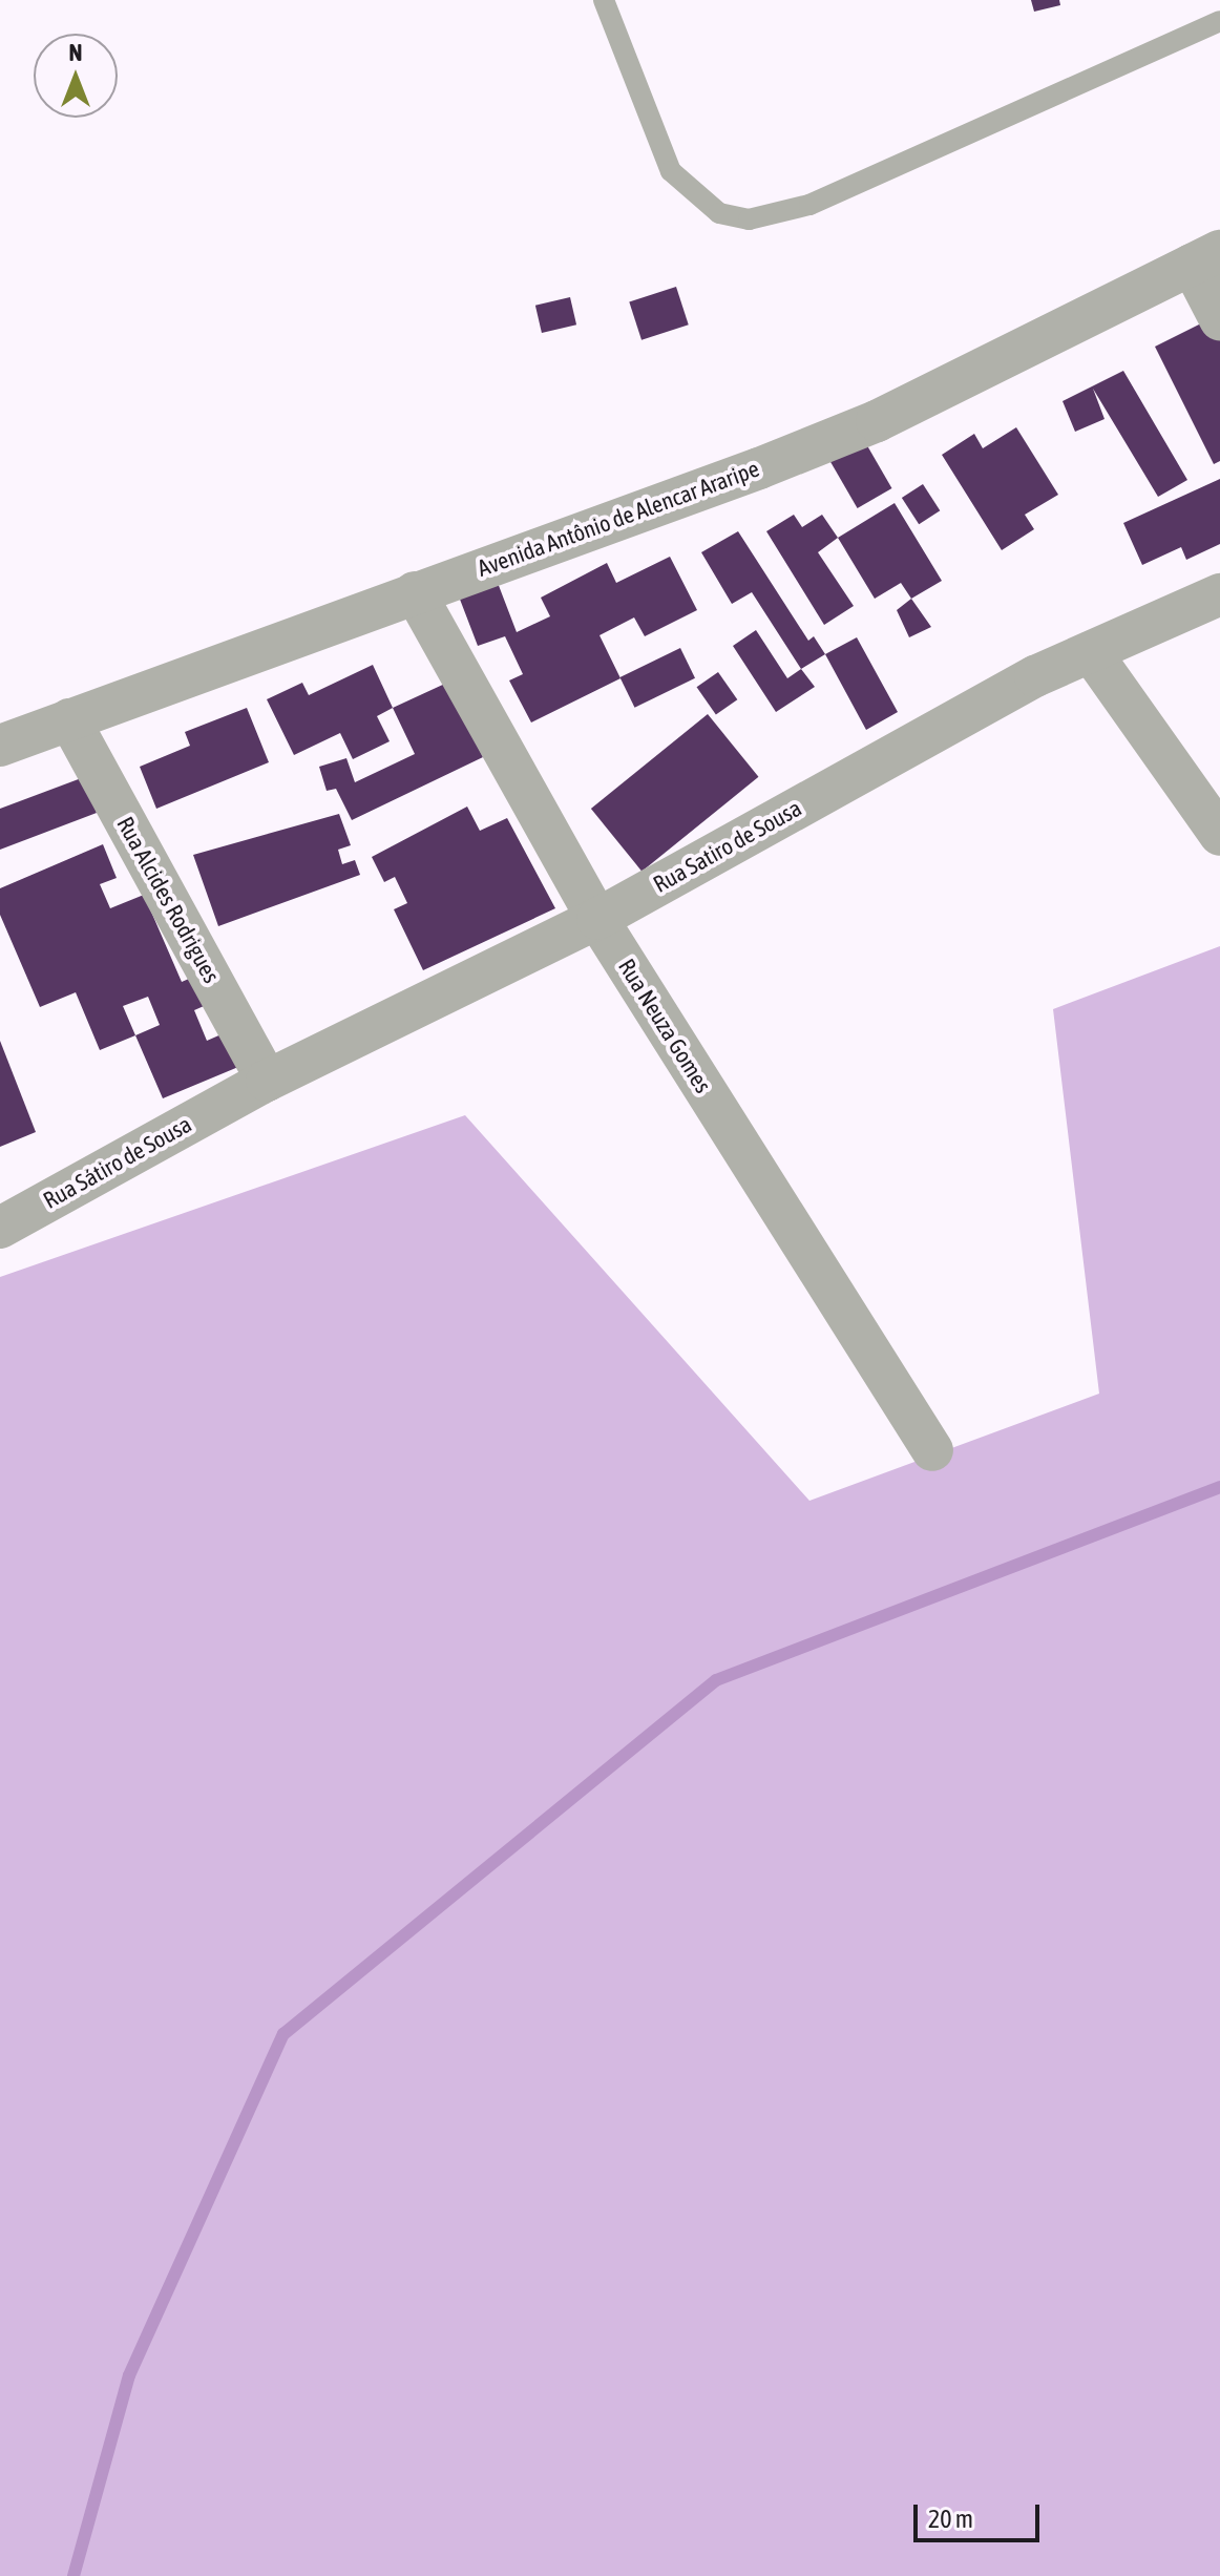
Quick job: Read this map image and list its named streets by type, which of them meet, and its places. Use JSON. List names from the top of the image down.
{
  "streets": {
    "street": [
      "Avenida Antônio de Alencar Araripe",
      "Rua Satiro de Sousa",
      "Rua Alcides Rodrigues",
      "Rua Neuza Gomes",
      "Rua Sátiro de Sousa"
    ]
  },
  "crossings": [
    ["Avenida Antônio de Alencar Araripe", "Rua Alcides Rodrigues"],
    ["Avenida Antônio de Alencar Araripe", "Rua Neuza Gomes"],
    ["Rua Satiro de Sousa", "Rua Alcides Rodrigues"],
    ["Rua Satiro de Sousa", "Rua Neuza Gomes"],
    ["Rua Satiro de Sousa", "Rua Sátiro de Sousa"],
    ["Rua Alcides Rodrigues", "Rua Sátiro de Sousa"]
  ],
  "scale_bar": "20 m",
  "north": "top"
}
